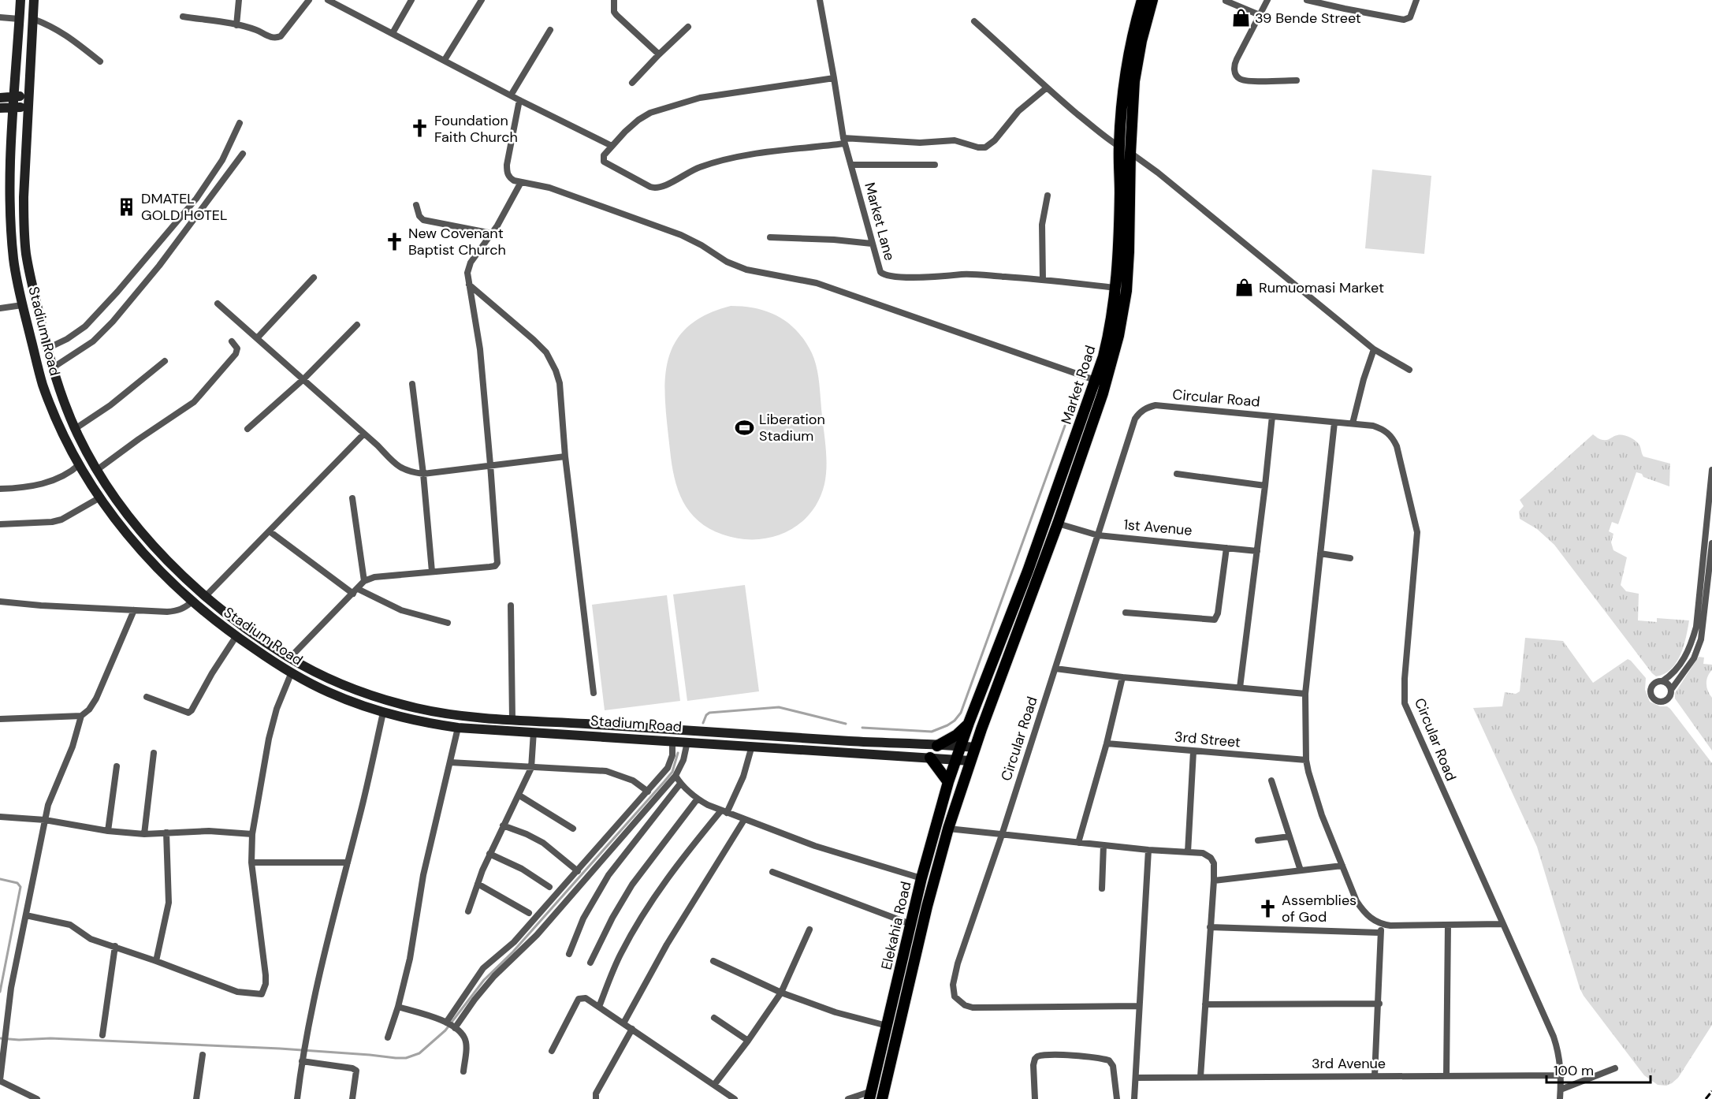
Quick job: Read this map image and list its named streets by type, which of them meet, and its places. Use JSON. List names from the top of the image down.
{
  "streets": {
    "main road": ["Stadium Road", "Market Road", "Elekahia Road"],
    "street": [
      "Market Lane",
      "Circular Road",
      "1st Avenue",
      "3rd Street",
      "3rd Avenue"
    ]
  },
  "crossings": [
    ["Market Lane", "Market Road"],
    ["Stadium Road", "Market Road"],
    ["Stadium Road", "Elekahia Road"],
    ["Market Road", "1st Avenue"],
    ["Market Road", "Elekahia Road"],
    ["Circular Road", "1st Avenue"],
    ["Circular Road", "3rd Avenue"]
  ],
  "places": {
    "shop": ["39 Bende Street", "Rumuomasi Market"],
    "church": ["Foundation Faith Church", "New Covenant Baptist Church", "Assemblies of God"],
    "building": ["DMATEL GOLD HOTEL"],
    "sports": ["Liberation Stadium"]
  },
  "scale_bar": "100 m"
}
